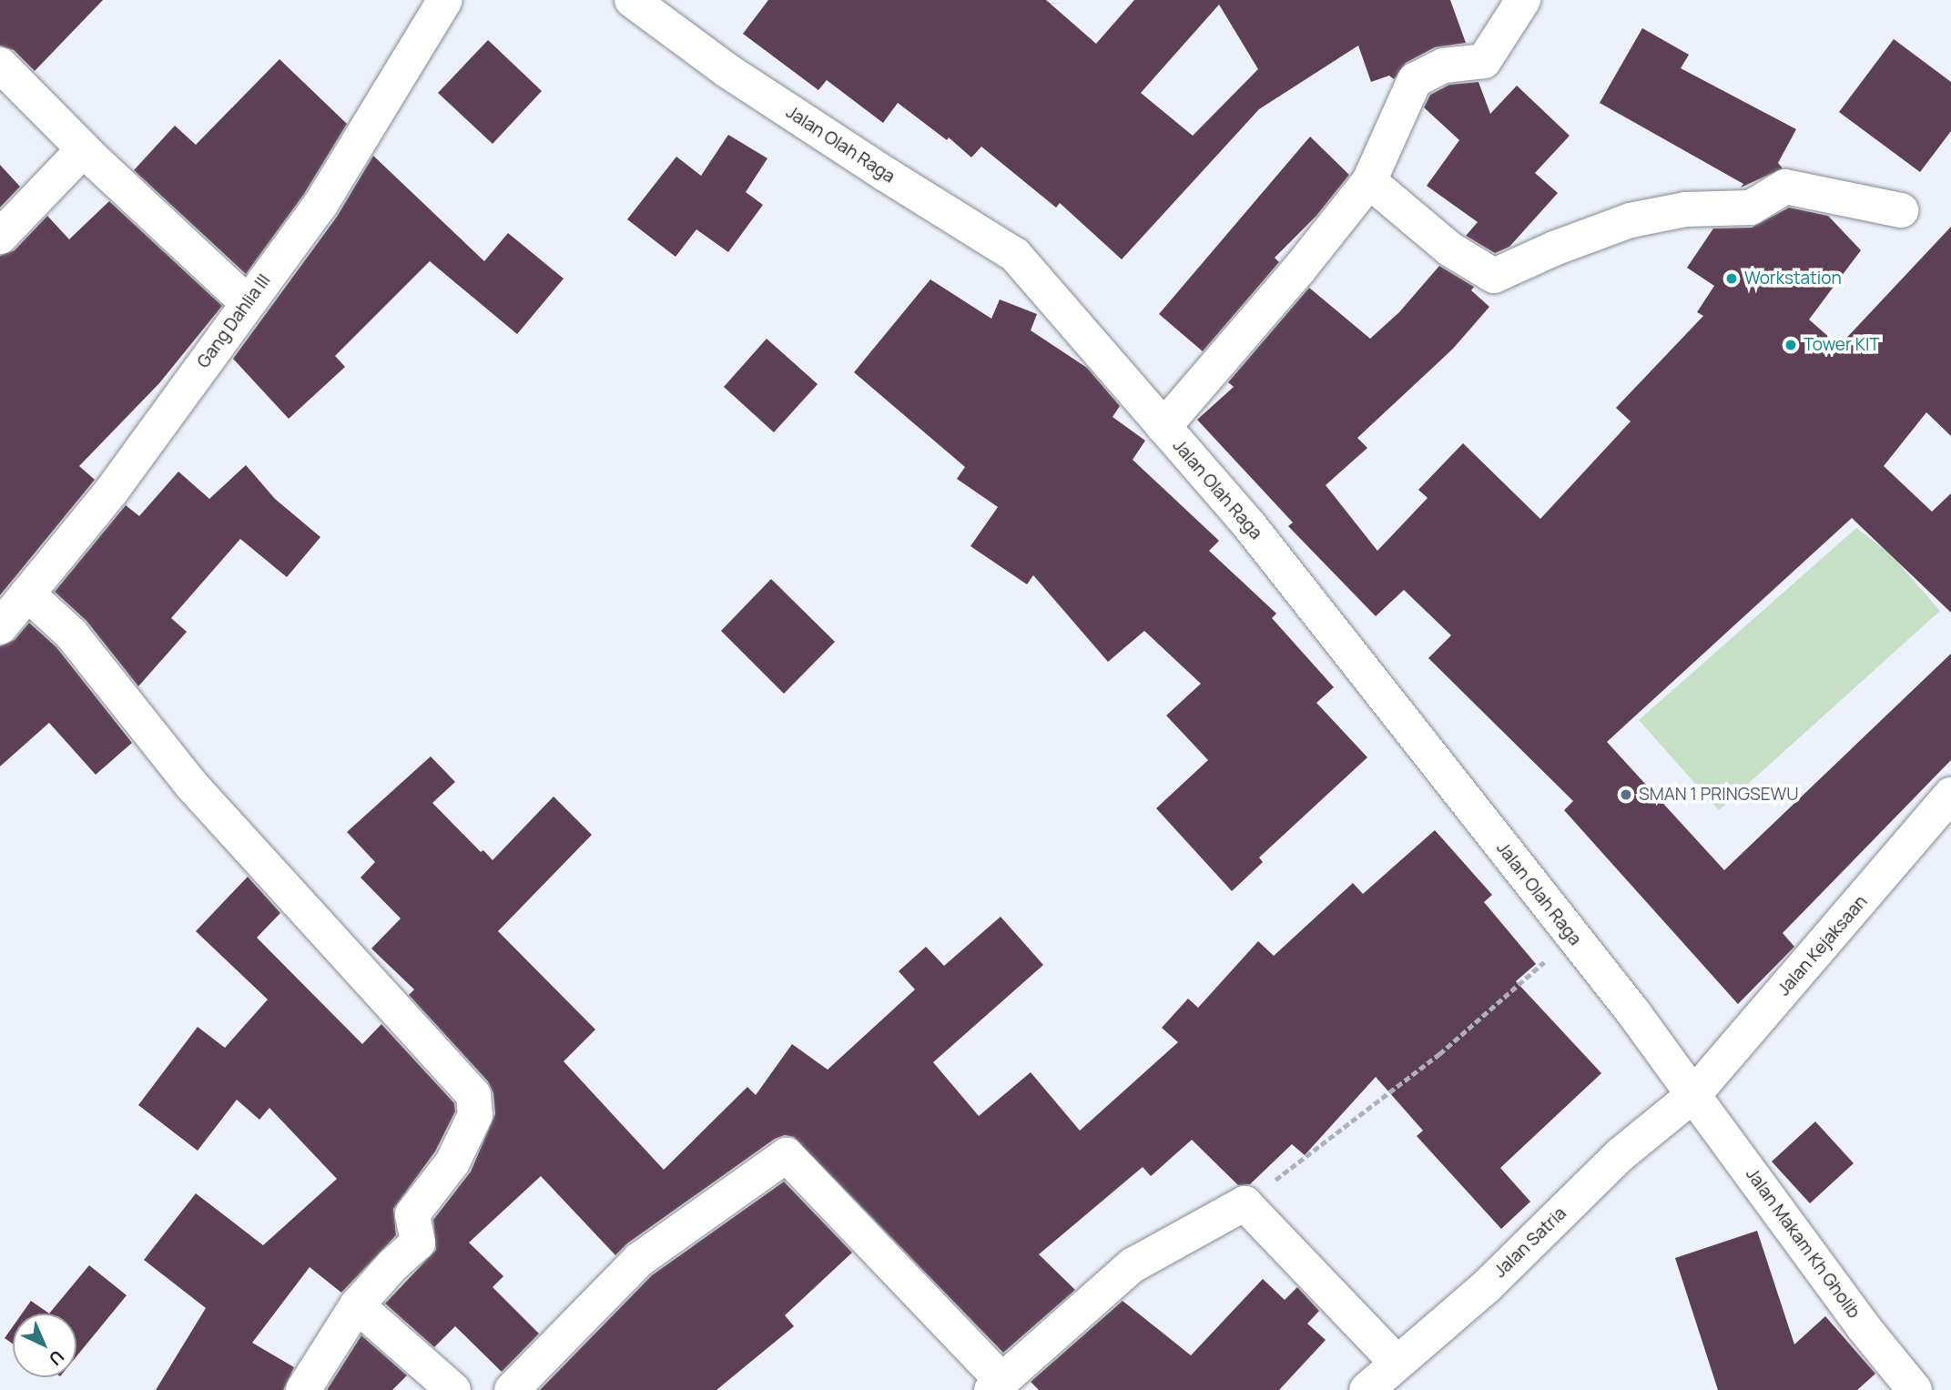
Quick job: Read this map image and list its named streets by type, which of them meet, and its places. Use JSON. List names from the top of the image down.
{
  "streets": {
    "street": [
      "Jalan Olah Raga",
      "Gang Dahlia III",
      "Jalan Kejaksaan",
      "Jalan Satria",
      "Jalan Makam Kh Gholib"
    ]
  },
  "crossings": [
    ["Jalan Olah Raga", "Jalan Kejaksaan"],
    ["Jalan Olah Raga", "Jalan Satria"],
    ["Jalan Olah Raga", "Jalan Makam Kh Gholib"],
    ["Jalan Kejaksaan", "Jalan Satria"],
    ["Jalan Kejaksaan", "Jalan Makam Kh Gholib"],
    ["Jalan Satria", "Jalan Makam Kh Gholib"]
  ],
  "places": ["Workstation", "Tower KIT", "SMAN 1 PRINGSEWU"],
  "north": "bottom right"
}
